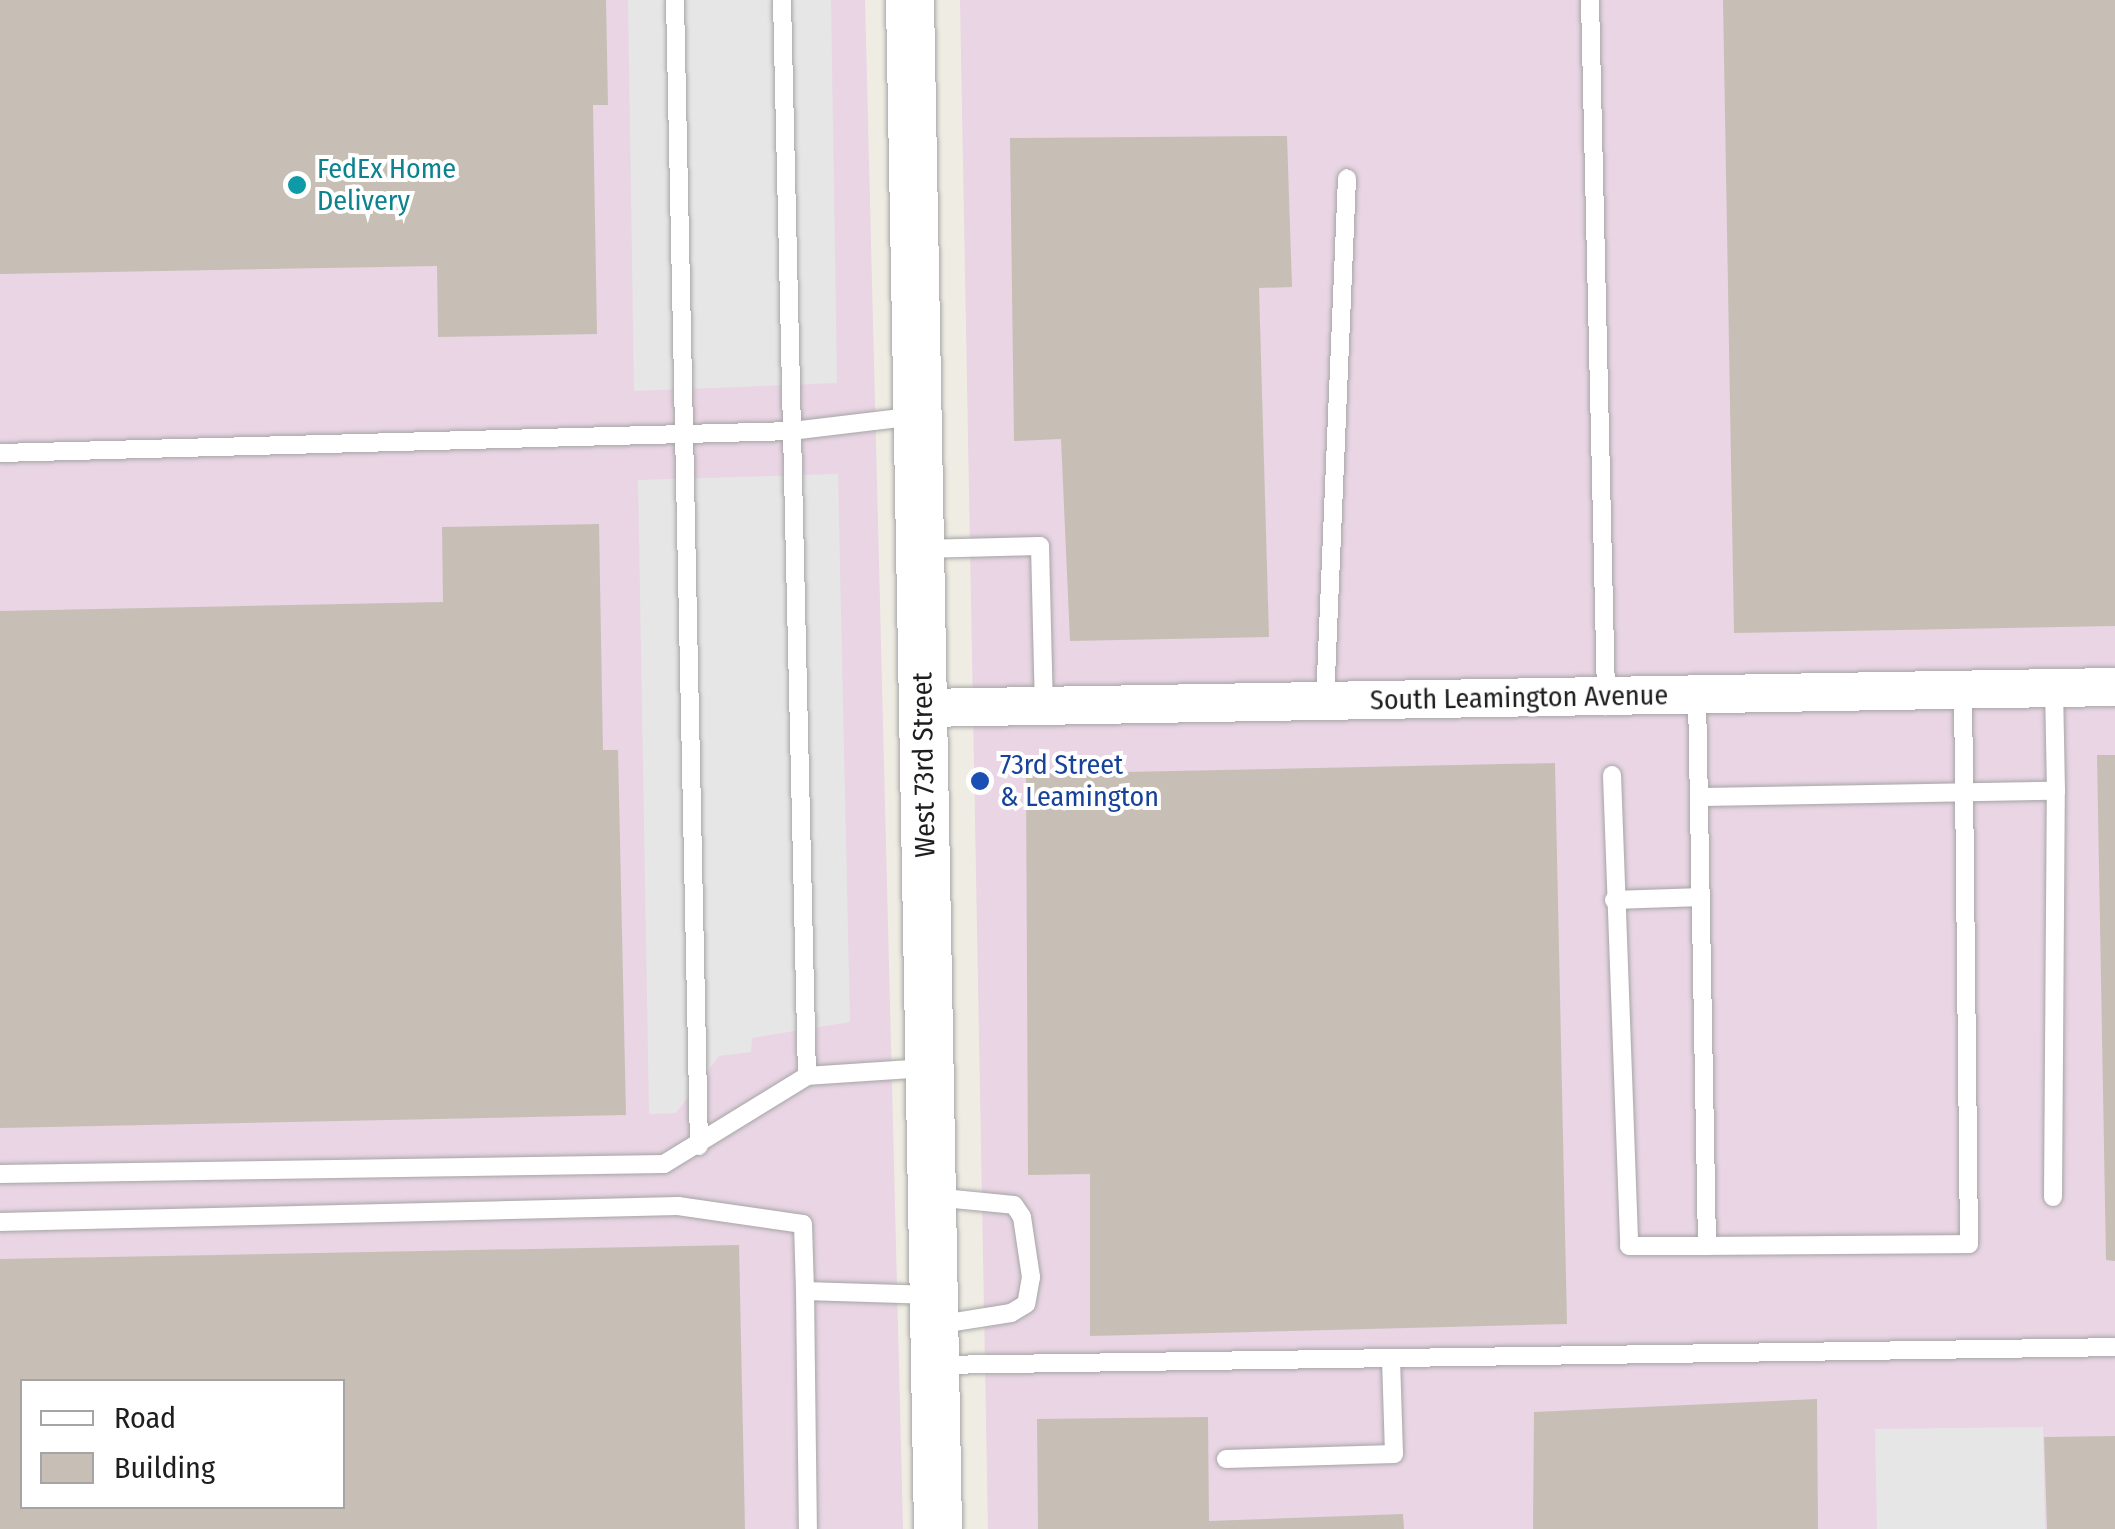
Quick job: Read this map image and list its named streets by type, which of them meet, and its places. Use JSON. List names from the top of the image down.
{
  "streets": {
    "street": ["South Leamington Avenue", "West 73rd Street"]
  },
  "crossings": [
    ["South Leamington Avenue", "West 73rd Street"]
  ],
  "places": ["FedEx Home Delivery", "73rd Street & Leamington"],
  "legend": ["Road", "Building"]
}
